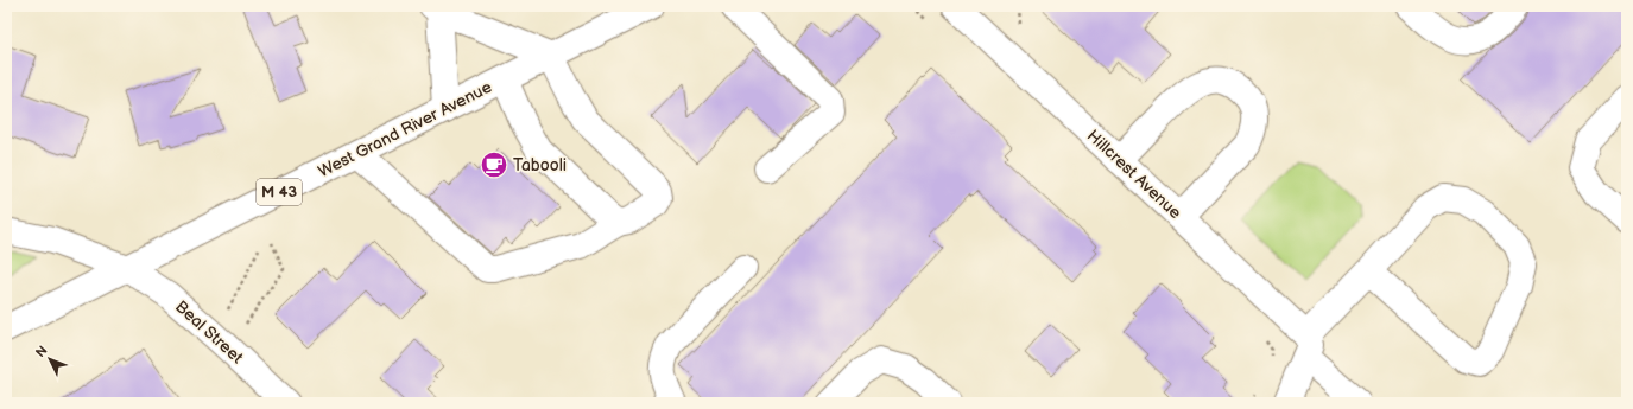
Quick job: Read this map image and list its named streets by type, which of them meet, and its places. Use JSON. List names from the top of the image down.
{
  "streets": {
    "street": [
      "West Grand River Avenue",
      "Hillcrest Avenue",
      "M 43",
      "Beal Street"
    ]
  },
  "crossings": [
    ["West Grand River Avenue", "Beal Street"]
  ],
  "places": {
    "cafe": ["Tabooli"]
  },
  "north": "top left"
}
